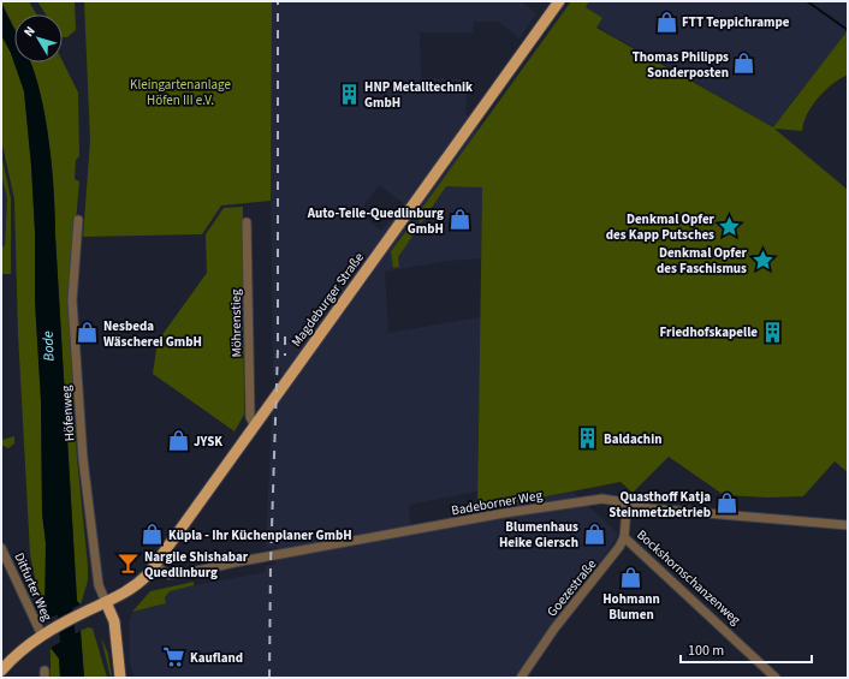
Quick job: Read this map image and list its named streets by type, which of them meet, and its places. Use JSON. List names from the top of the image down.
{
  "streets": {
    "main road": ["Magdeburger Straße"],
    "street": [
      "Möhrenstieg",
      "Höfenweg",
      "Badeborner Weg",
      "Bockshornschanzenweg",
      "Ditfurter Weg",
      "Goezestraße"
    ]
  },
  "crossings": [
    ["Magdeburger Straße", "Möhrenstieg"],
    ["Magdeburger Straße", "Höfenweg"],
    ["Magdeburger Straße", "Badeborner Weg"],
    ["Magdeburger Straße", "Ditfurter Weg"],
    ["Badeborner Weg", "Goezestraße"],
    ["Bockshornschanzenweg", "Goezestraße"]
  ],
  "water": ["Bode"],
  "parks": ["Kleingartenanlage Höfen III e.V."],
  "places": {
    "shop": [
      "FTT Teppichrampe",
      "Thomas Philipps Sonderposten",
      "Auto-Teile-Quedlinburg GmbH",
      "Nesbeda Wäscherei GmbH",
      "JYSK",
      "Quasthoff Katja Steinmetzbetrieb",
      "Blumenhaus Heike Giersch",
      "Küpla - Ihr Küchenplaner GmbH",
      "Hohmann Blumen"
    ],
    "building": ["HNP Metalltechnik GmbH", "Friedhofskapelle", "Baldachin"],
    "place": ["Denkmal Opfer des Kapp Putsches", "Denkmal Opfer des Faschismus"],
    "bar": ["Nargile Shishabar Quedlinburg"],
    "supermarket": ["Kaufland"]
  },
  "scale_bar": "100 m",
  "north": "top left"
}
